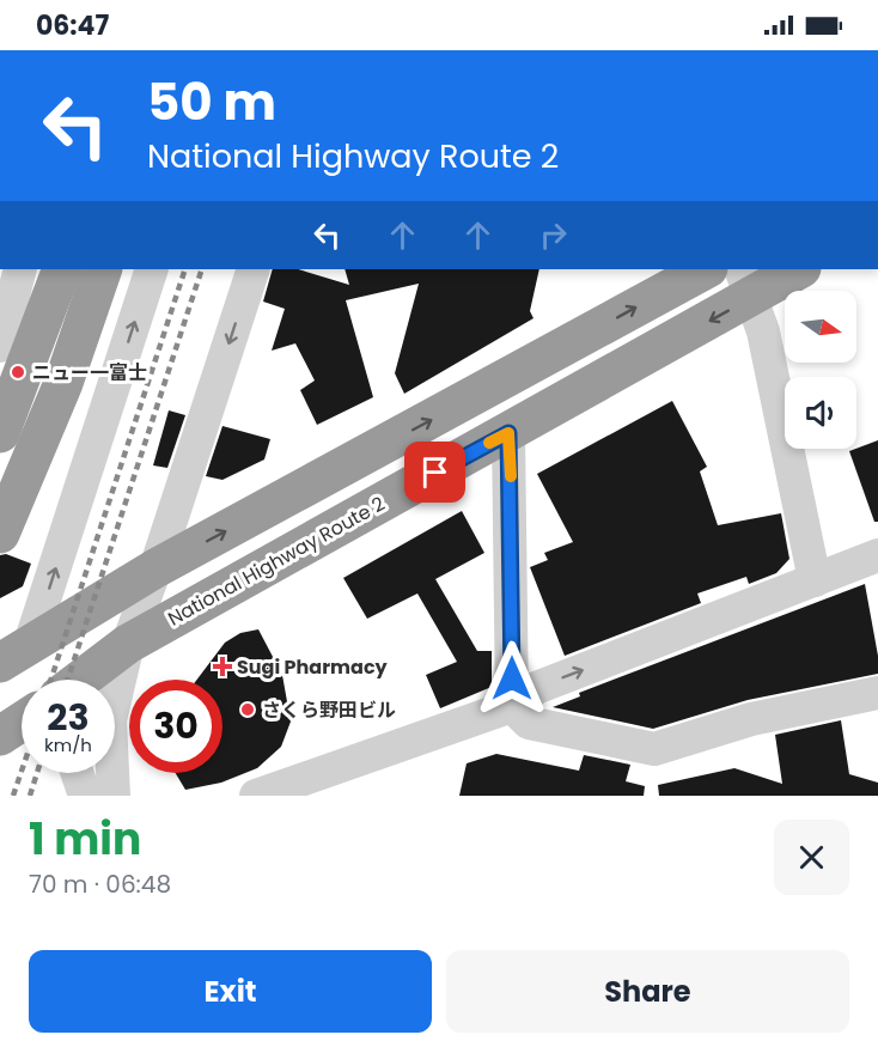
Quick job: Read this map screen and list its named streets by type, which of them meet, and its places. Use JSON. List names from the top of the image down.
{
  "streets": {
    "highway": ["National Highway Route 2"]
  },
  "places": {
    "other": ["ニュー一富士", "さくら野田ビル"],
    "health": ["Sugi Pharmacy"]
  },
  "north": "right",
  "page": {
    "status": "06:47",
    "turn": ["50 m", "National Highway Route 2"],
    "speed": "23 km/h",
    "limit": "30",
    "heading": ["1 min", "70 m · 06:48"],
    "buttons": ["Exit", "Share"]
  }
}
